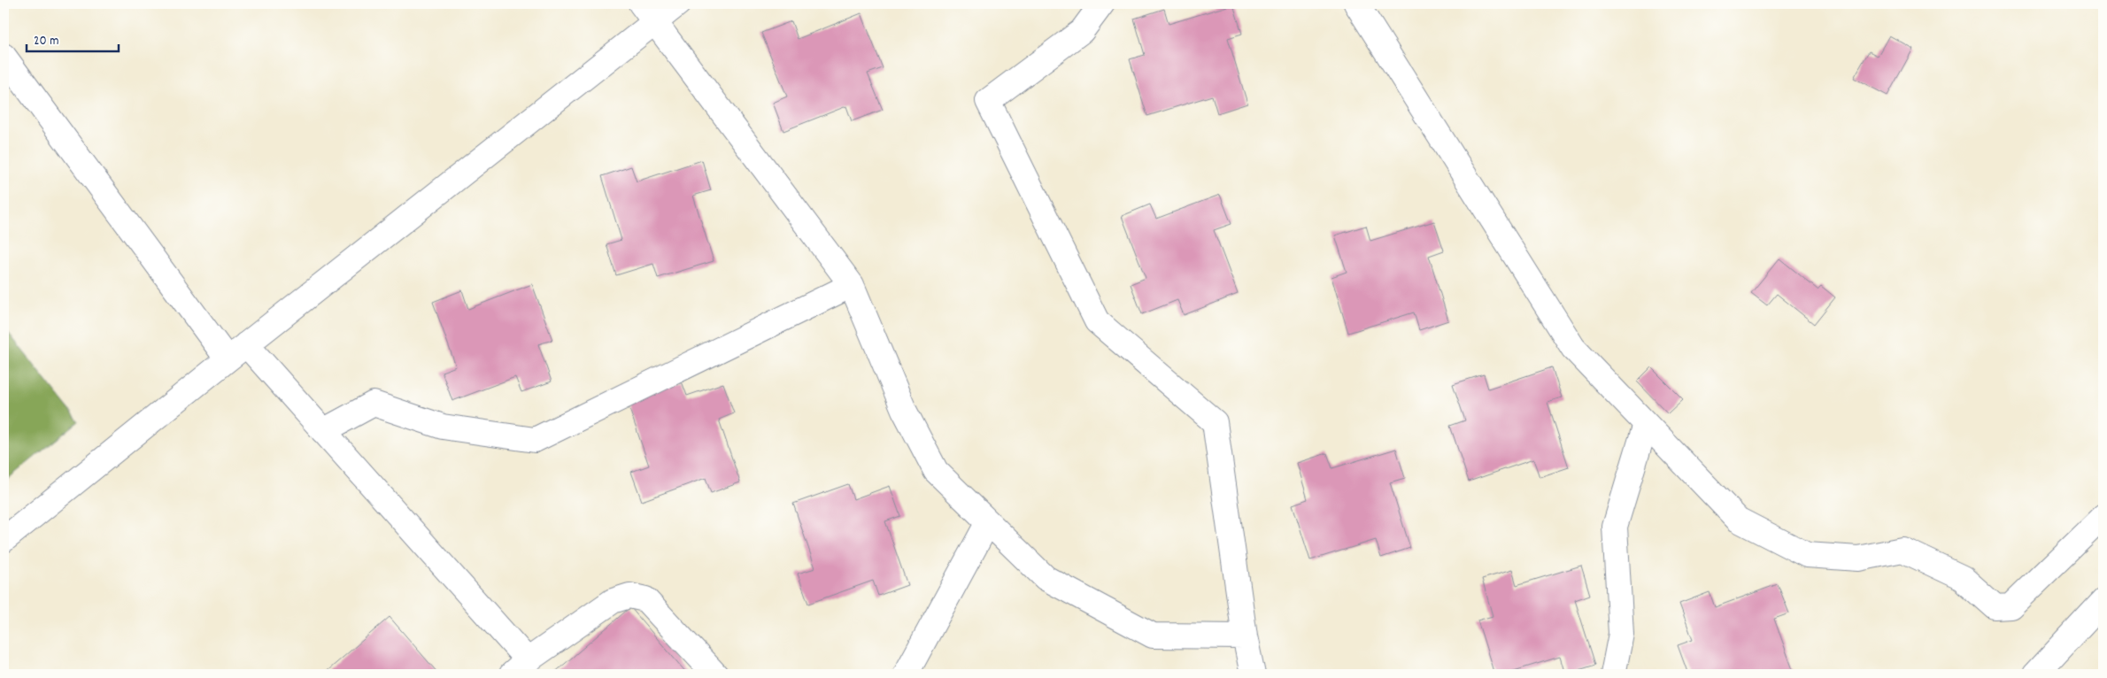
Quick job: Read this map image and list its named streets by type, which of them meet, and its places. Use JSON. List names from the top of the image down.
{
  "scale_bar": "20 m"
}
